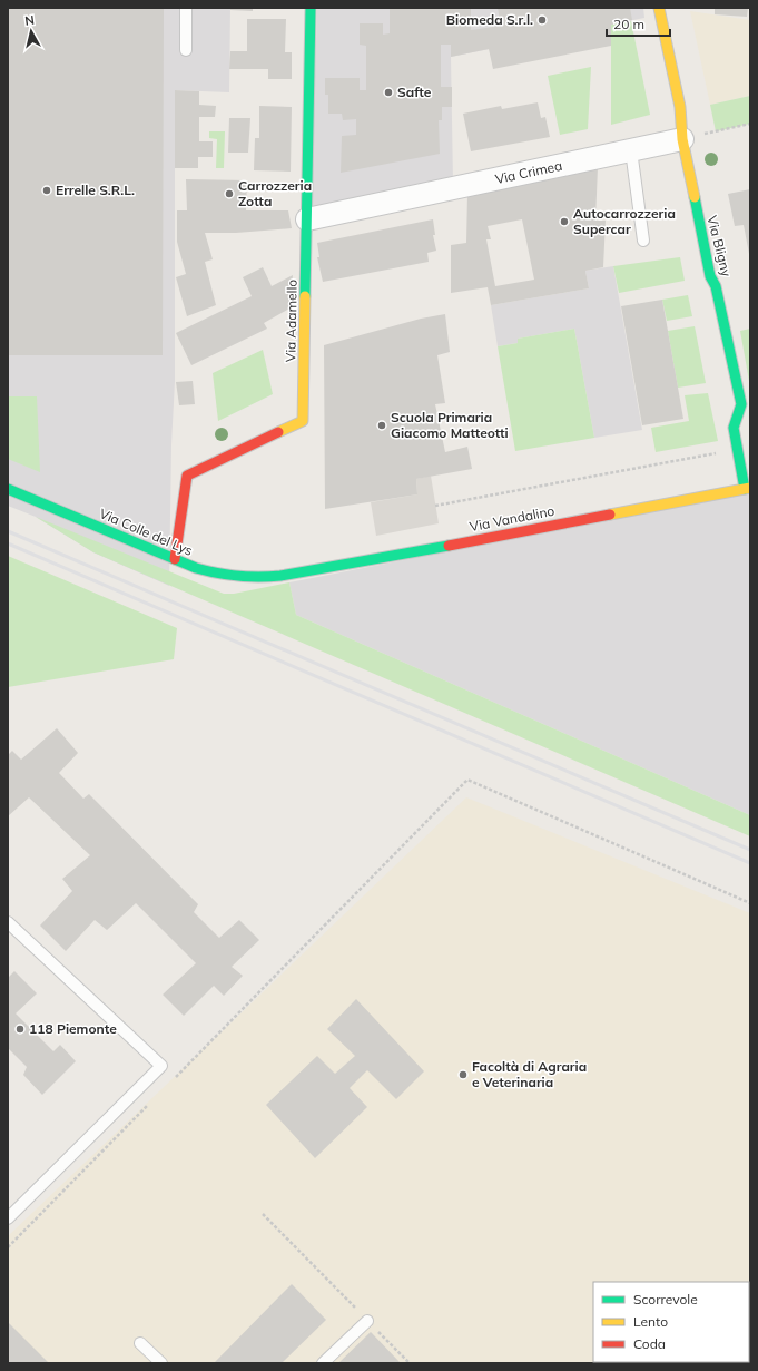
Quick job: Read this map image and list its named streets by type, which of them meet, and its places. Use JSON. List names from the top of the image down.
{
  "streets": {
    "street": [
      "Via Crimea",
      "Via Bligny",
      "Via Adamello",
      "Via Vandalino",
      "Via Colle del Lys"
    ]
  },
  "crossings": [
    ["Via Crimea", "Via Bligny"],
    ["Via Crimea", "Via Adamello"],
    ["Via Bligny", "Via Vandalino"],
    ["Via Adamello", "Via Colle del Lys"],
    ["Via Vandalino", "Via Colle del Lys"]
  ],
  "places": [
    "Biomeda S.r.l.",
    "Safte",
    "Errelle S.R.L.",
    "Carrozzeria Zotta",
    "Autocarrozzeria Supercar",
    "Scuola Primaria Giacomo Matteotti",
    "118 Piemonte",
    "Facoltà di Agraria e Veterinaria"
  ],
  "legend": ["Scorrevole", "Lento", "Coda"],
  "scale_bar": "20 m",
  "north": "top"
}
